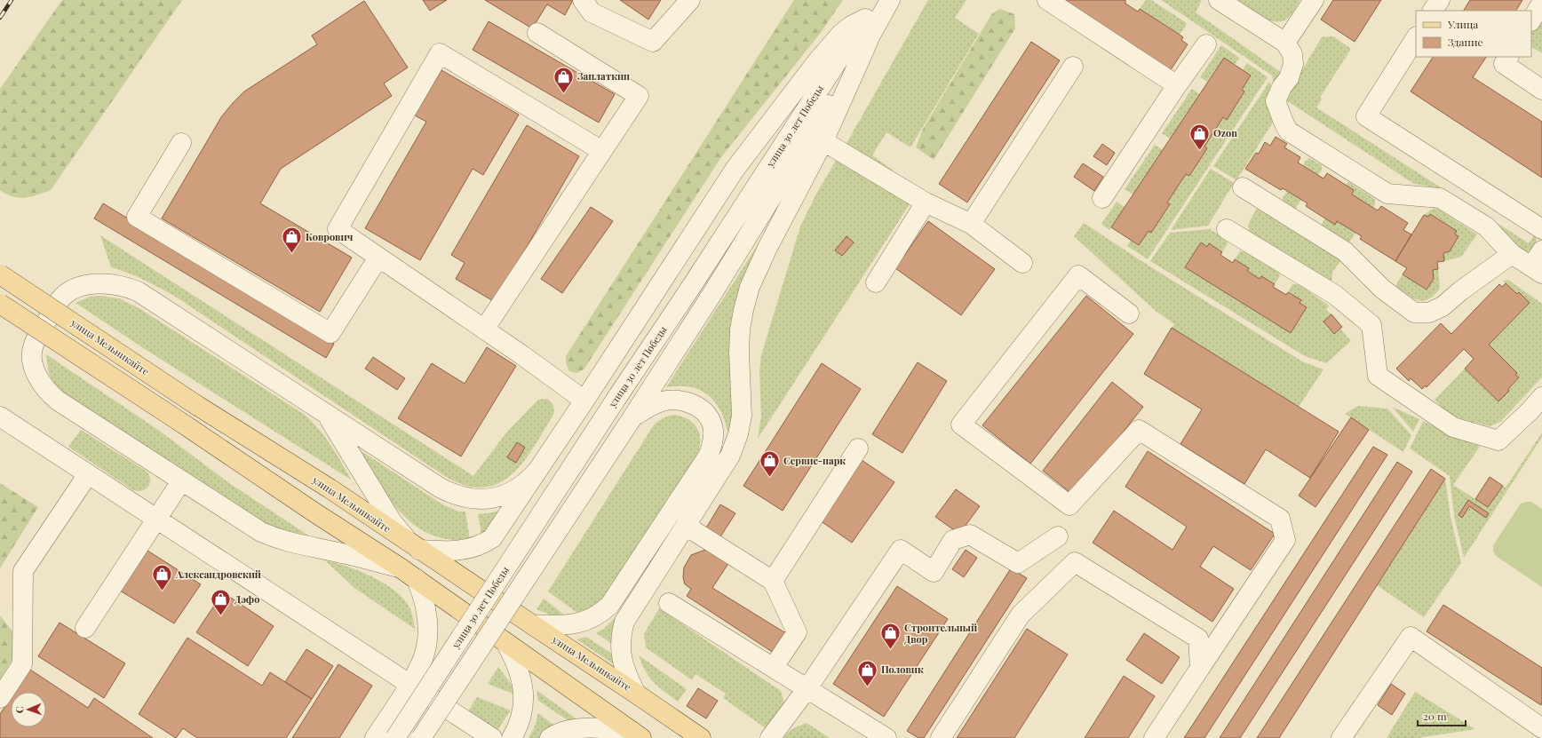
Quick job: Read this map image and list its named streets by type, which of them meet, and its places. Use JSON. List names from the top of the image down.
{
  "streets": {
    "main road": ["улица Мельникайте"],
    "street": ["улица 30 лет Победы"]
  },
  "places": {
    "shop": [
      "Заплаткин",
      "Ozon",
      "Коврович",
      "Сервис-парк",
      "Александровский",
      "Дэфо",
      "Строительный Двор",
      "Половик"
    ]
  },
  "legend": ["Улица", "Здание"],
  "scale_bar": "20 m",
  "north": "left"
}
